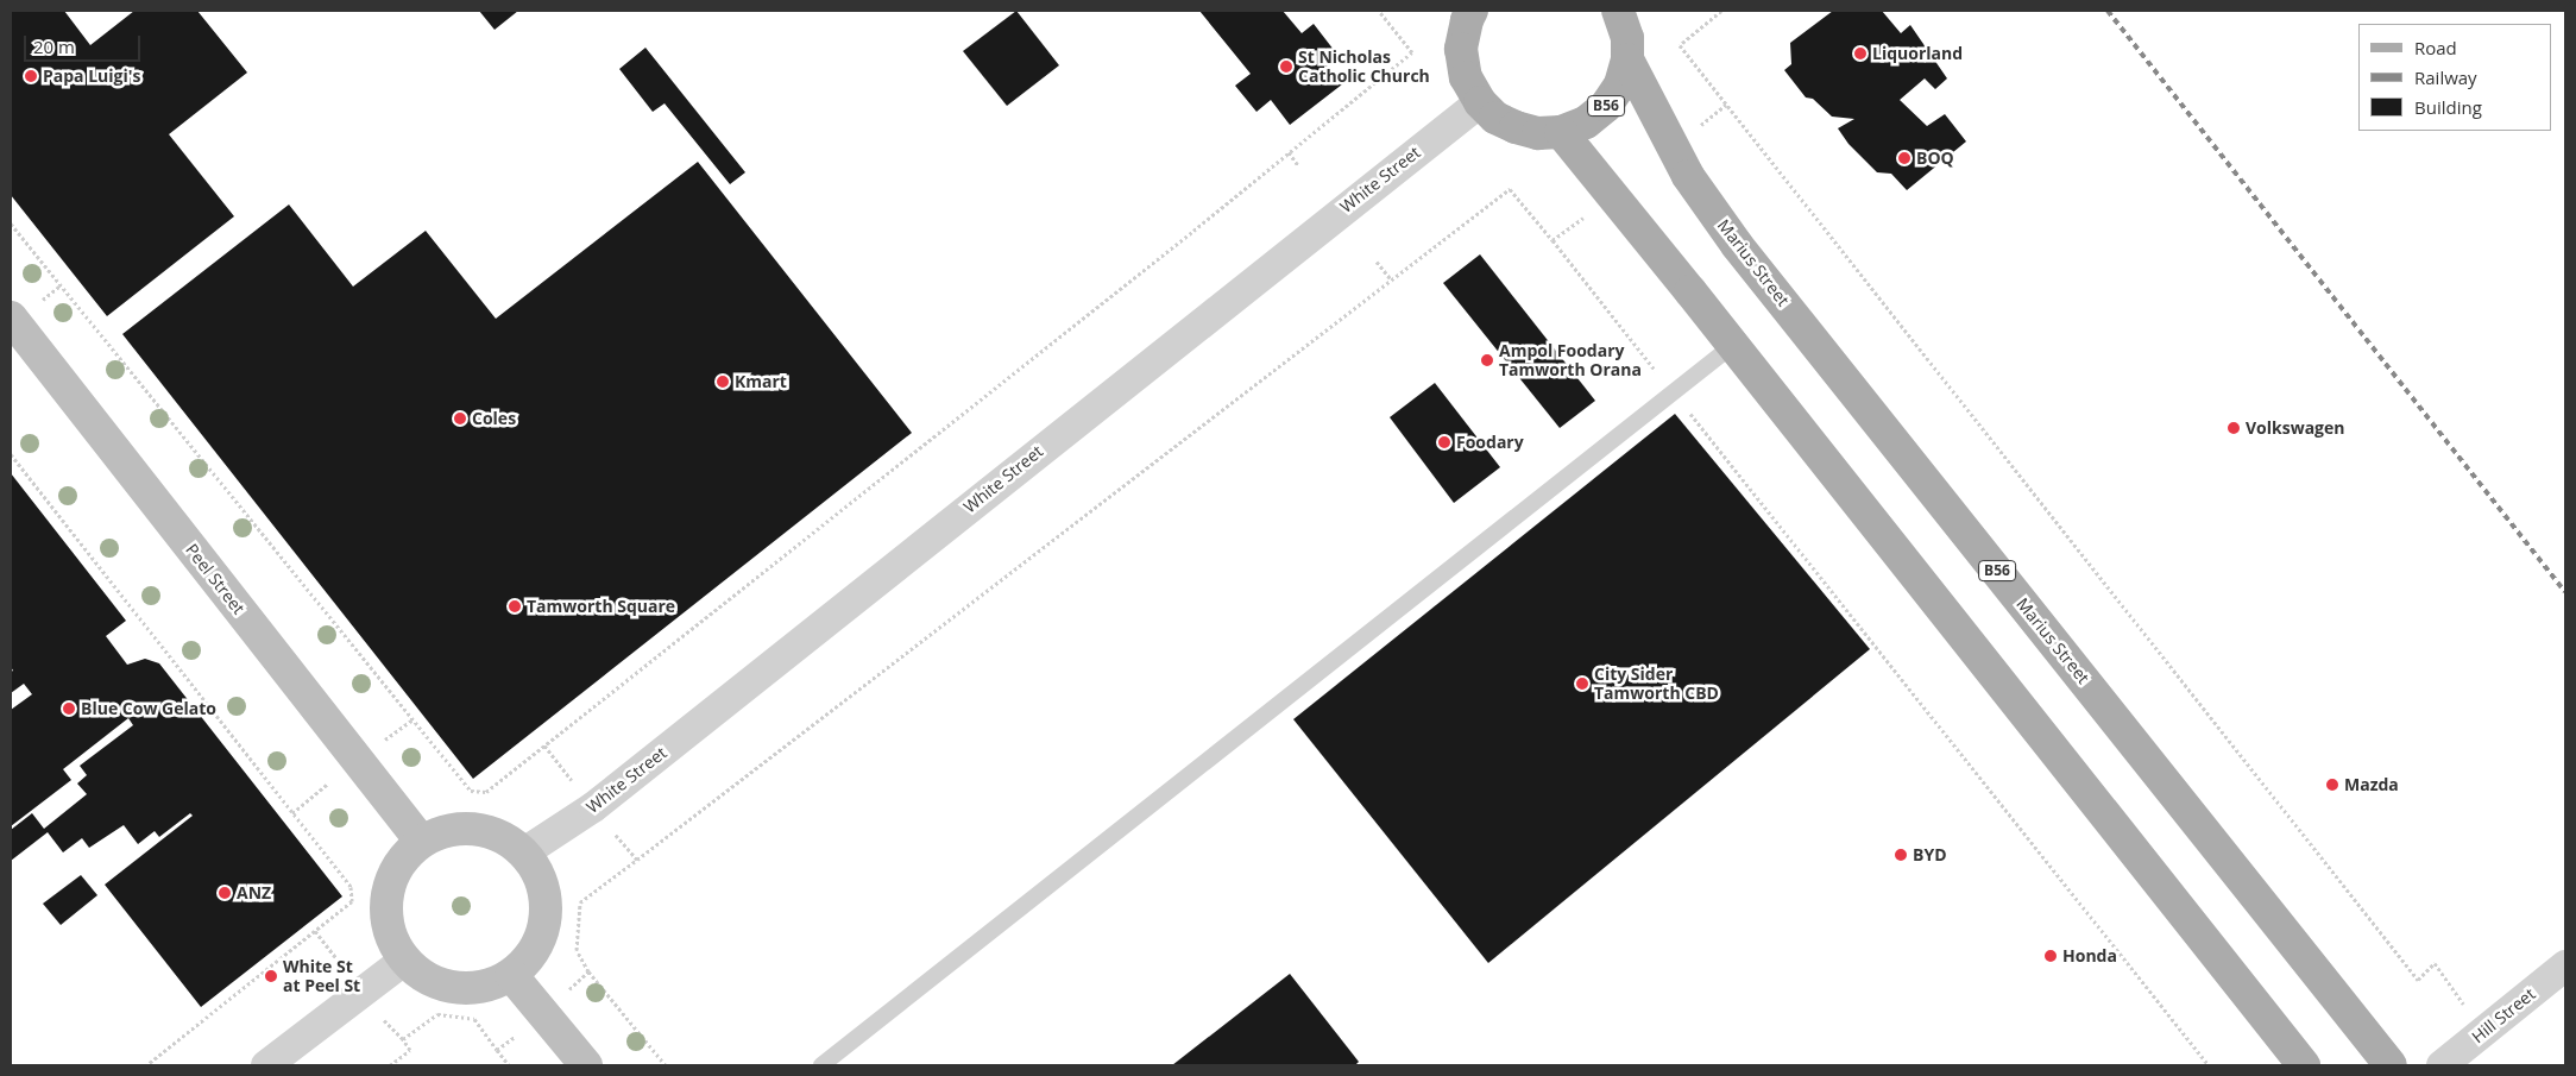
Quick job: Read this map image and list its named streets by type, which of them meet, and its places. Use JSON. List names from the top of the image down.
{
  "streets": {
    "main road": ["B56", "Marius Street", "Peel Street"],
    "street": ["White Street", "Hill Street"]
  },
  "crossings": [
    ["B56", "White Street"],
    ["B56", "Marius Street"],
    ["White Street", "Peel Street"]
  ],
  "places": [
    "Liquorland",
    "St Nicholas Catholic Church",
    "Papa Luigi's",
    "BOQ",
    "Ampol Foodary Tamworth Orana",
    "Kmart",
    "Coles",
    "Volkswagen",
    "Foodary",
    "Tamworth Square",
    "City Sider Tamworth CBD",
    "Blue Cow Gelato",
    "Mazda",
    "BYD",
    "ANZ",
    "Honda",
    "White St at Peel St"
  ],
  "legend": ["Road", "Railway", "Building"],
  "scale_bar": "20 m"
}
